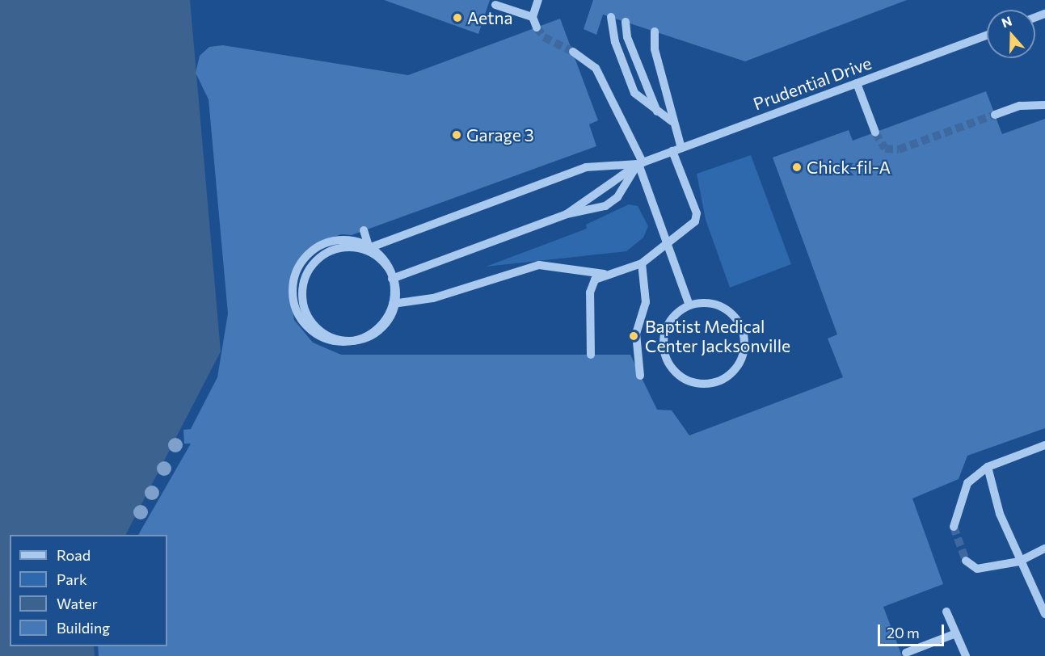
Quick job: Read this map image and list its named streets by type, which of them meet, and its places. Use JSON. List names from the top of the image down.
{
  "streets": {
    "street": ["Prudential Drive"]
  },
  "places": [
    "Aetna",
    "Garage 3",
    "Chick-fil-A",
    "Baptist Medical Center Jacksonville"
  ],
  "legend": [
    "Road",
    "Park",
    "Water",
    "Building"
  ],
  "scale_bar": "20 m",
  "north": "top"
}
